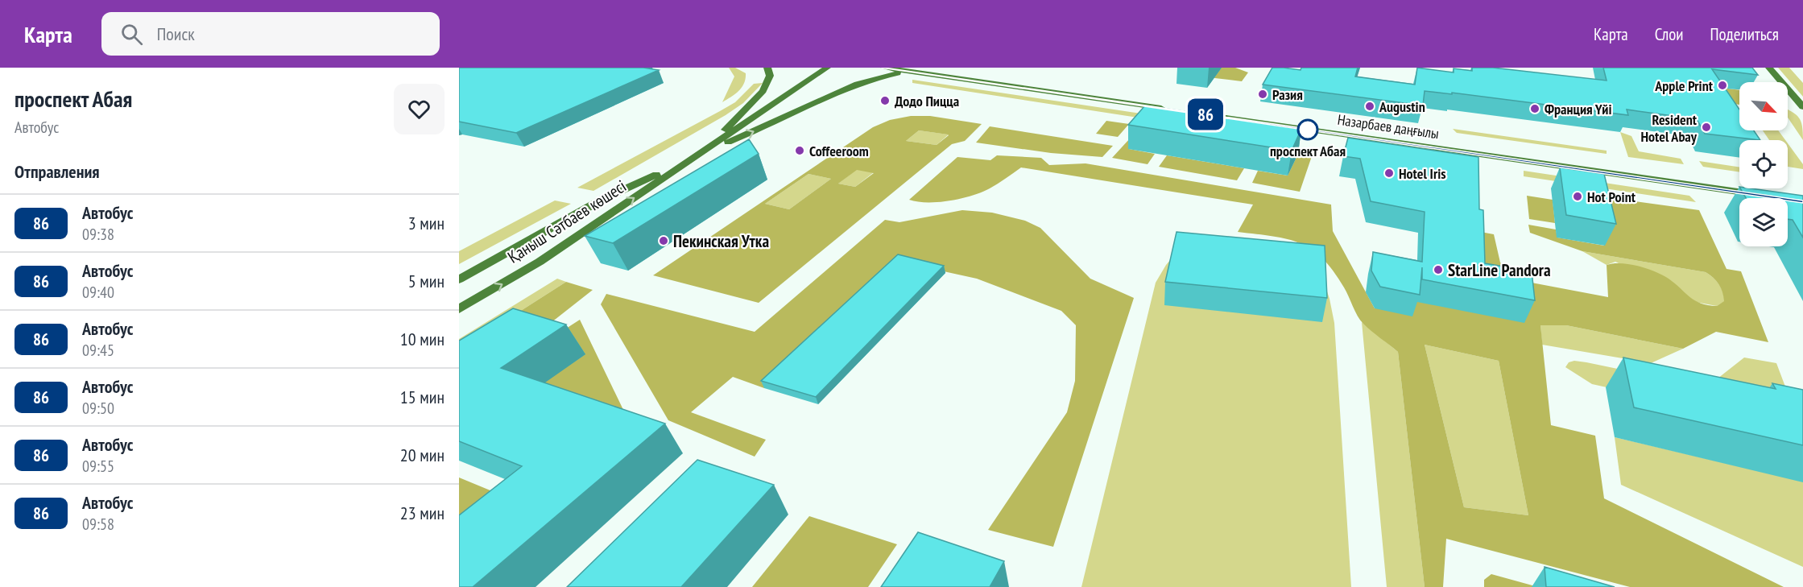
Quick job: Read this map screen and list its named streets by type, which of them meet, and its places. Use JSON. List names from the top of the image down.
{
  "streets": {
    "main road": ["Назарбаев даңғылы", "Қаныш Сәтбаев көшесі"]
  },
  "places": [
    "Apple Print",
    "Разия",
    "Додо Пицца",
    "Augustin",
    "Франция Үйі",
    "Resident Hotel Abay",
    "проспект Абая",
    "Coffeeroom",
    "Hotel Iris",
    "Hot Point",
    "Пекинская Утка",
    "StarLine Pandora"
  ],
  "lines": ["bus line 86"],
  "north": "bottom right",
  "page": {
    "header": "Карта",
    "search": "Поиск",
    "nav": ["Карта", "Слои", "Поделиться"],
    "heading": [
      ["проспект Абая", "Автобус"],
      "Отправления"
    ],
    "on_map": "86",
    "list": [
      {
        "mark": "86",
        "name": "Автобус",
        "note": "09:38",
        "value": "3 мин"
      },
      {
        "mark": "86",
        "name": "Автобус",
        "note": "09:40",
        "value": "5 мин"
      },
      {
        "mark": "86",
        "name": "Автобус",
        "note": "09:45",
        "value": "10 мин"
      },
      {
        "mark": "86",
        "name": "Автобус",
        "note": "09:50",
        "value": "15 мин"
      },
      {
        "mark": "86",
        "name": "Автобус",
        "note": "09:55",
        "value": "20 мин"
      },
      {
        "mark": "86",
        "name": "Автобус",
        "note": "09:58",
        "value": "23 мин"
      }
    ]
  }
}
